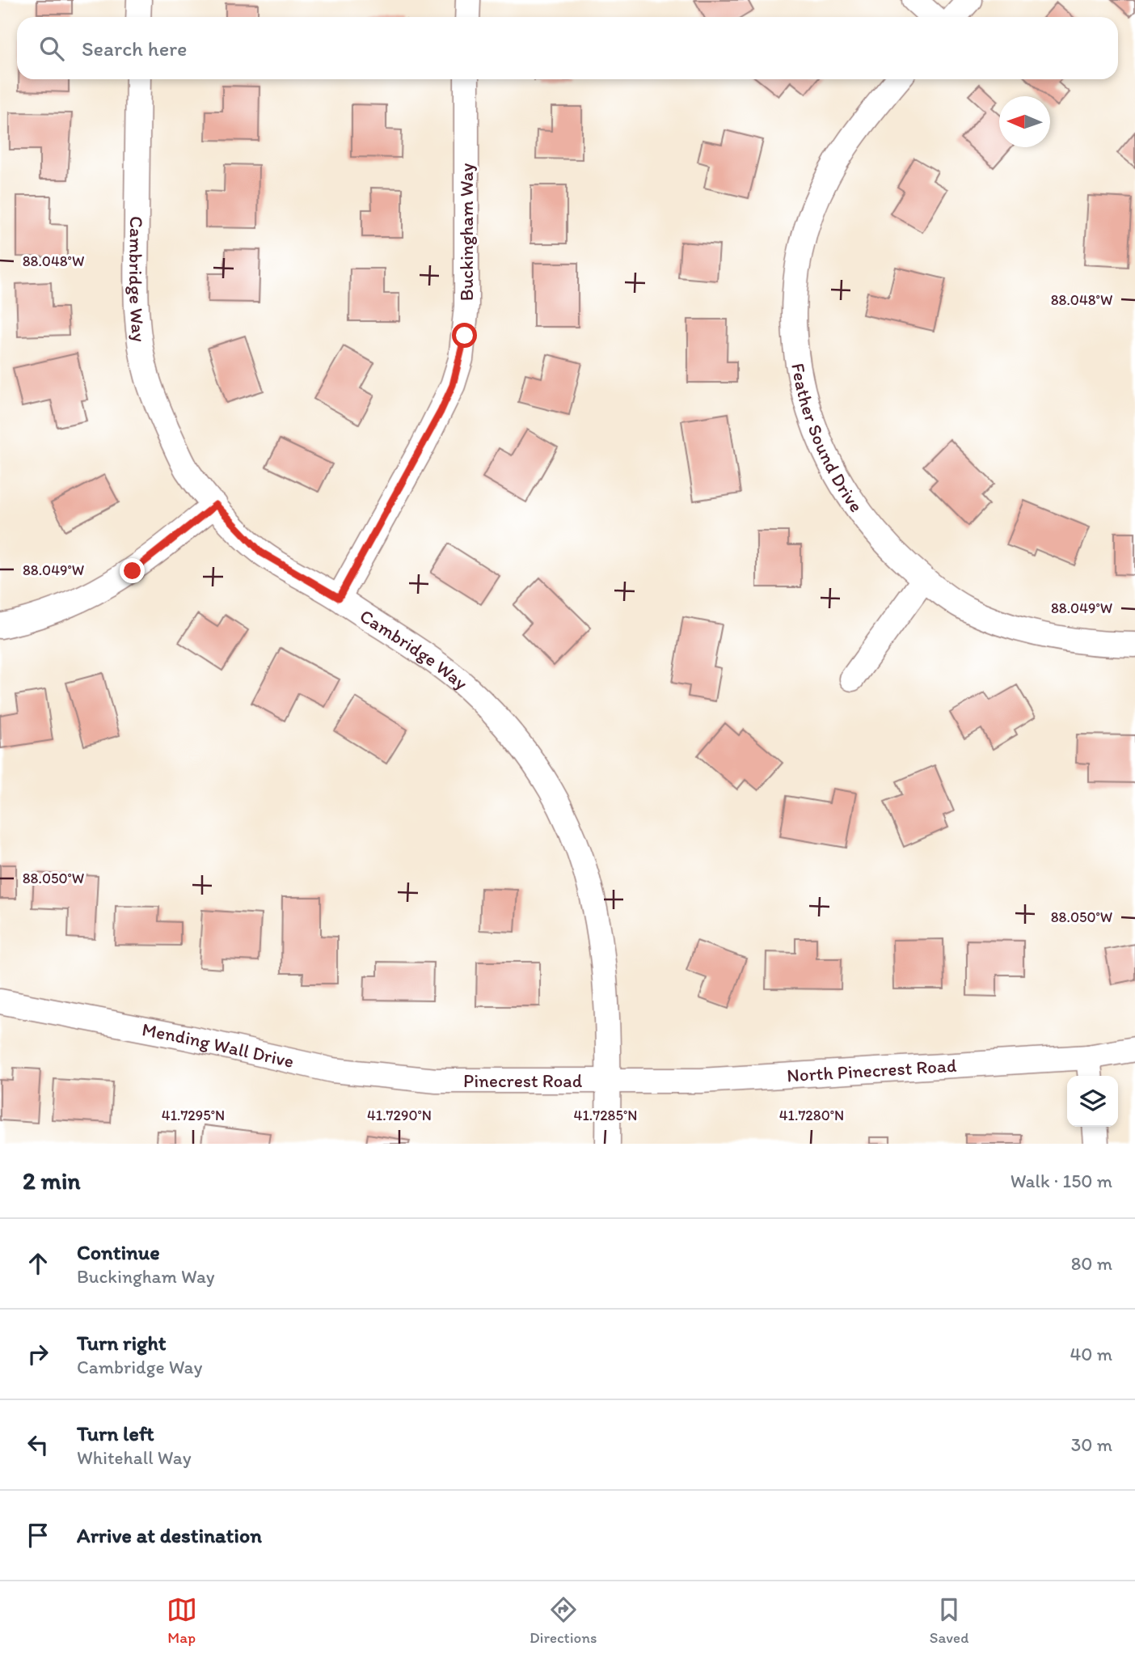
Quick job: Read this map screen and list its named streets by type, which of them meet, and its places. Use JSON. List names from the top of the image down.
{
  "streets": {
    "street": [
      "Buckingham Way",
      "Cambridge Way",
      "Feather Sound Drive",
      "Mending Wall Drive",
      "North Pinecrest Road",
      "Pinecrest Road"
    ]
  },
  "crossings": [
    ["Buckingham Way", "Cambridge Way"],
    ["Cambridge Way", "North Pinecrest Road"],
    ["Cambridge Way", "Pinecrest Road"],
    ["Mending Wall Drive", "Pinecrest Road"],
    ["North Pinecrest Road", "Pinecrest Road"]
  ],
  "north": "left",
  "page": {
    "search": "Search here",
    "heading": ["2 min", "Walk · 150 m"],
    "list": [
      ["Continue", "Buckingham Way", "80 m"],
      ["Turn right", "Cambridge Way", "40 m"],
      ["Turn left", "Whitehall Way", "30 m"],
      "Arrive at destination"
    ],
    "nav": ["Map", "Directions", "Saved"]
  },
  "coordinates": [
    "88.048°W",
    "88.049°W",
    "88.050°W",
    "41.7295°N",
    "41.7290°N",
    "41.7285°N",
    "41.7280°N"
  ]
}
